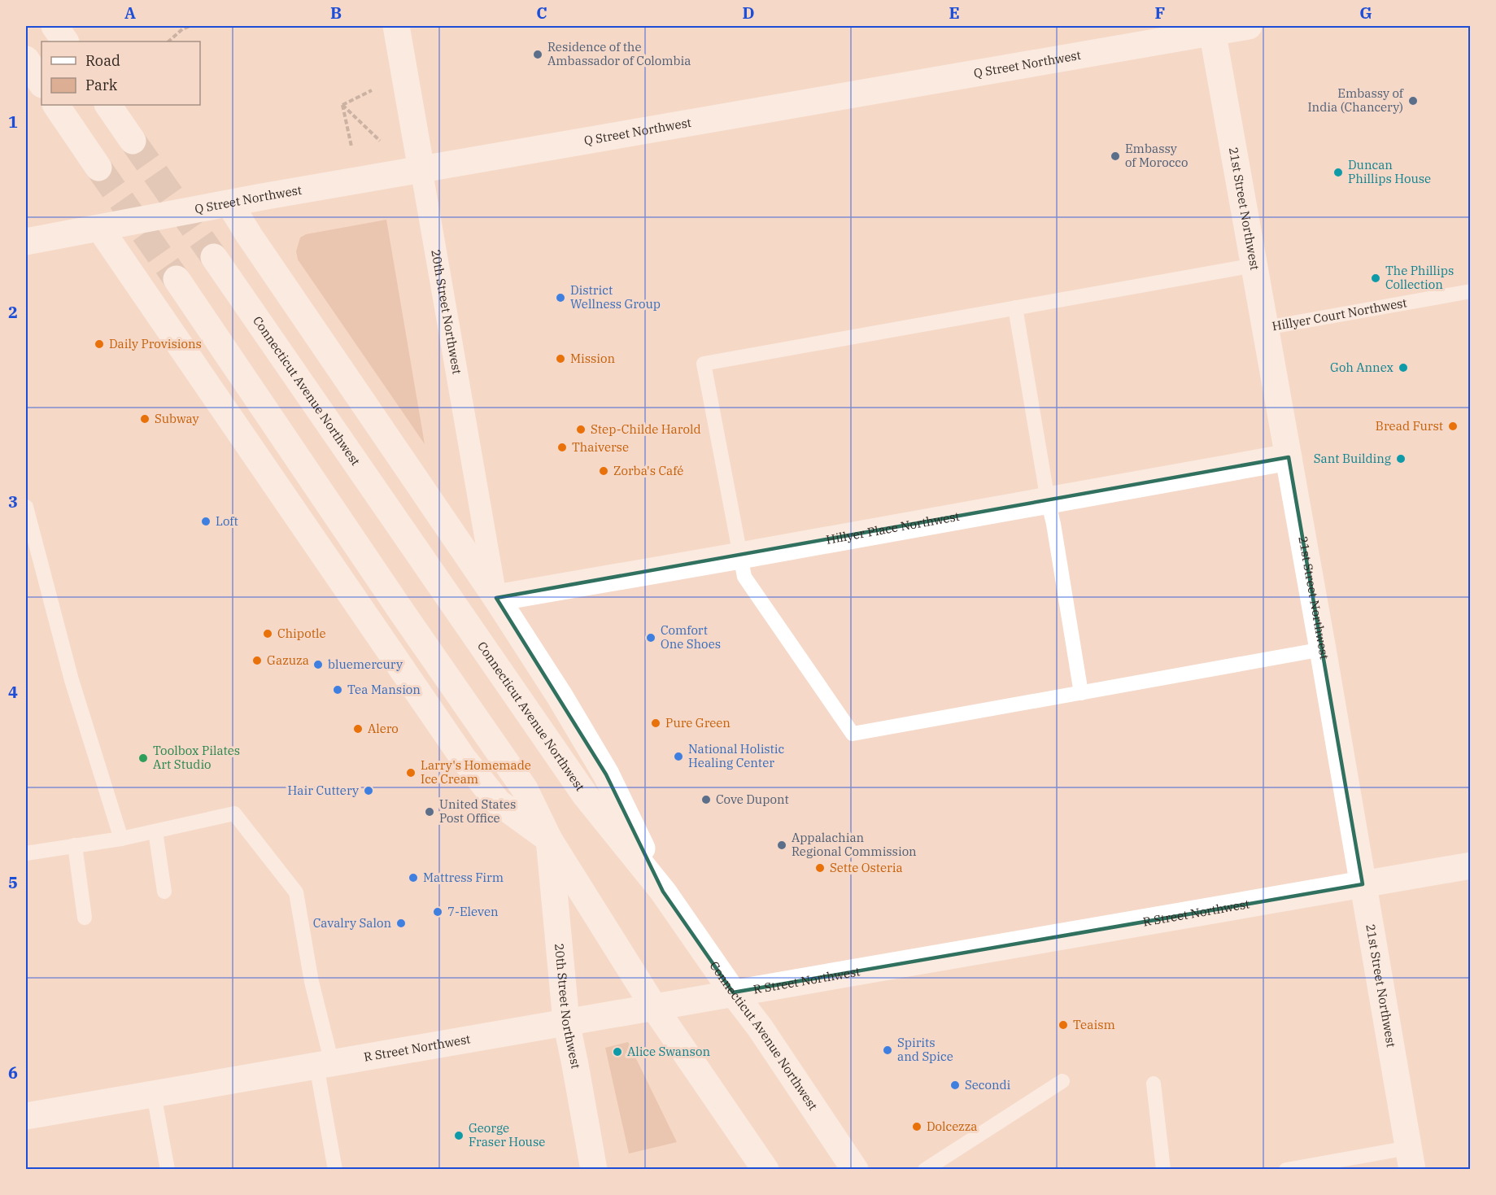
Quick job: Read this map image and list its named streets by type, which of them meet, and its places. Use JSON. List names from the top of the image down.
{
  "streets": {
    "main road": [
      "Q Street Northwest",
      "21st Street Northwest",
      "20th Street Northwest",
      "Connecticut Avenue Northwest",
      "Hillyer Place Northwest",
      "R Street Northwest"
    ],
    "lane": ["Hillyer Court Northwest"]
  },
  "crossings": [
    ["Q Street Northwest", "21st Street Northwest"],
    ["Q Street Northwest", "20th Street Northwest"],
    ["21st Street Northwest", "Hillyer Court Northwest"],
    ["21st Street Northwest", "Hillyer Place Northwest"],
    ["21st Street Northwest", "R Street Northwest"],
    ["20th Street Northwest", "Hillyer Place Northwest"],
    ["20th Street Northwest", "R Street Northwest"],
    ["Connecticut Avenue Northwest", "R Street Northwest"]
  ],
  "places": [
    "Residence of the Ambassador of Colombia",
    "Embassy of India (Chancery)",
    "Embassy of Morocco",
    "Duncan Phillips House",
    "The Phillips Collection",
    "District Wellness Group",
    "Daily Provisions",
    "Mission",
    "Goh Annex",
    "Subway",
    "Bread Furst",
    "Step-Childe Harold",
    "Thaiverse",
    "Sant Building",
    "Zorba's Café",
    "Loft",
    "Chipotle",
    "Comfort One Shoes",
    "Gazuza",
    "bluemercury",
    "Tea Mansion",
    "Pure Green",
    "Alero",
    "National Holistic Healing Center",
    "Toolbox Pilates Art Studio",
    "Larry's Homemade Ice Cream",
    "Hair Cuttery",
    "Cove Dupont",
    "United States Post Office",
    "Appalachian Regional Commission",
    "Sette Osteria",
    "Mattress Firm",
    "7-Eleven",
    "Cavalry Salon",
    "Teaism",
    "Spirits and Spice",
    "Alice Swanson",
    "Secondi",
    "Dolcezza",
    "George Fraser House"
  ],
  "legend": ["Road", "Park"],
  "grid": {
    "columns": [
      "A",
      "B",
      "C",
      "D",
      "E",
      "F",
      "G"
    ],
    "rows": [
      "1",
      "2",
      "3",
      "4",
      "5",
      "6"
    ]
  }
}
